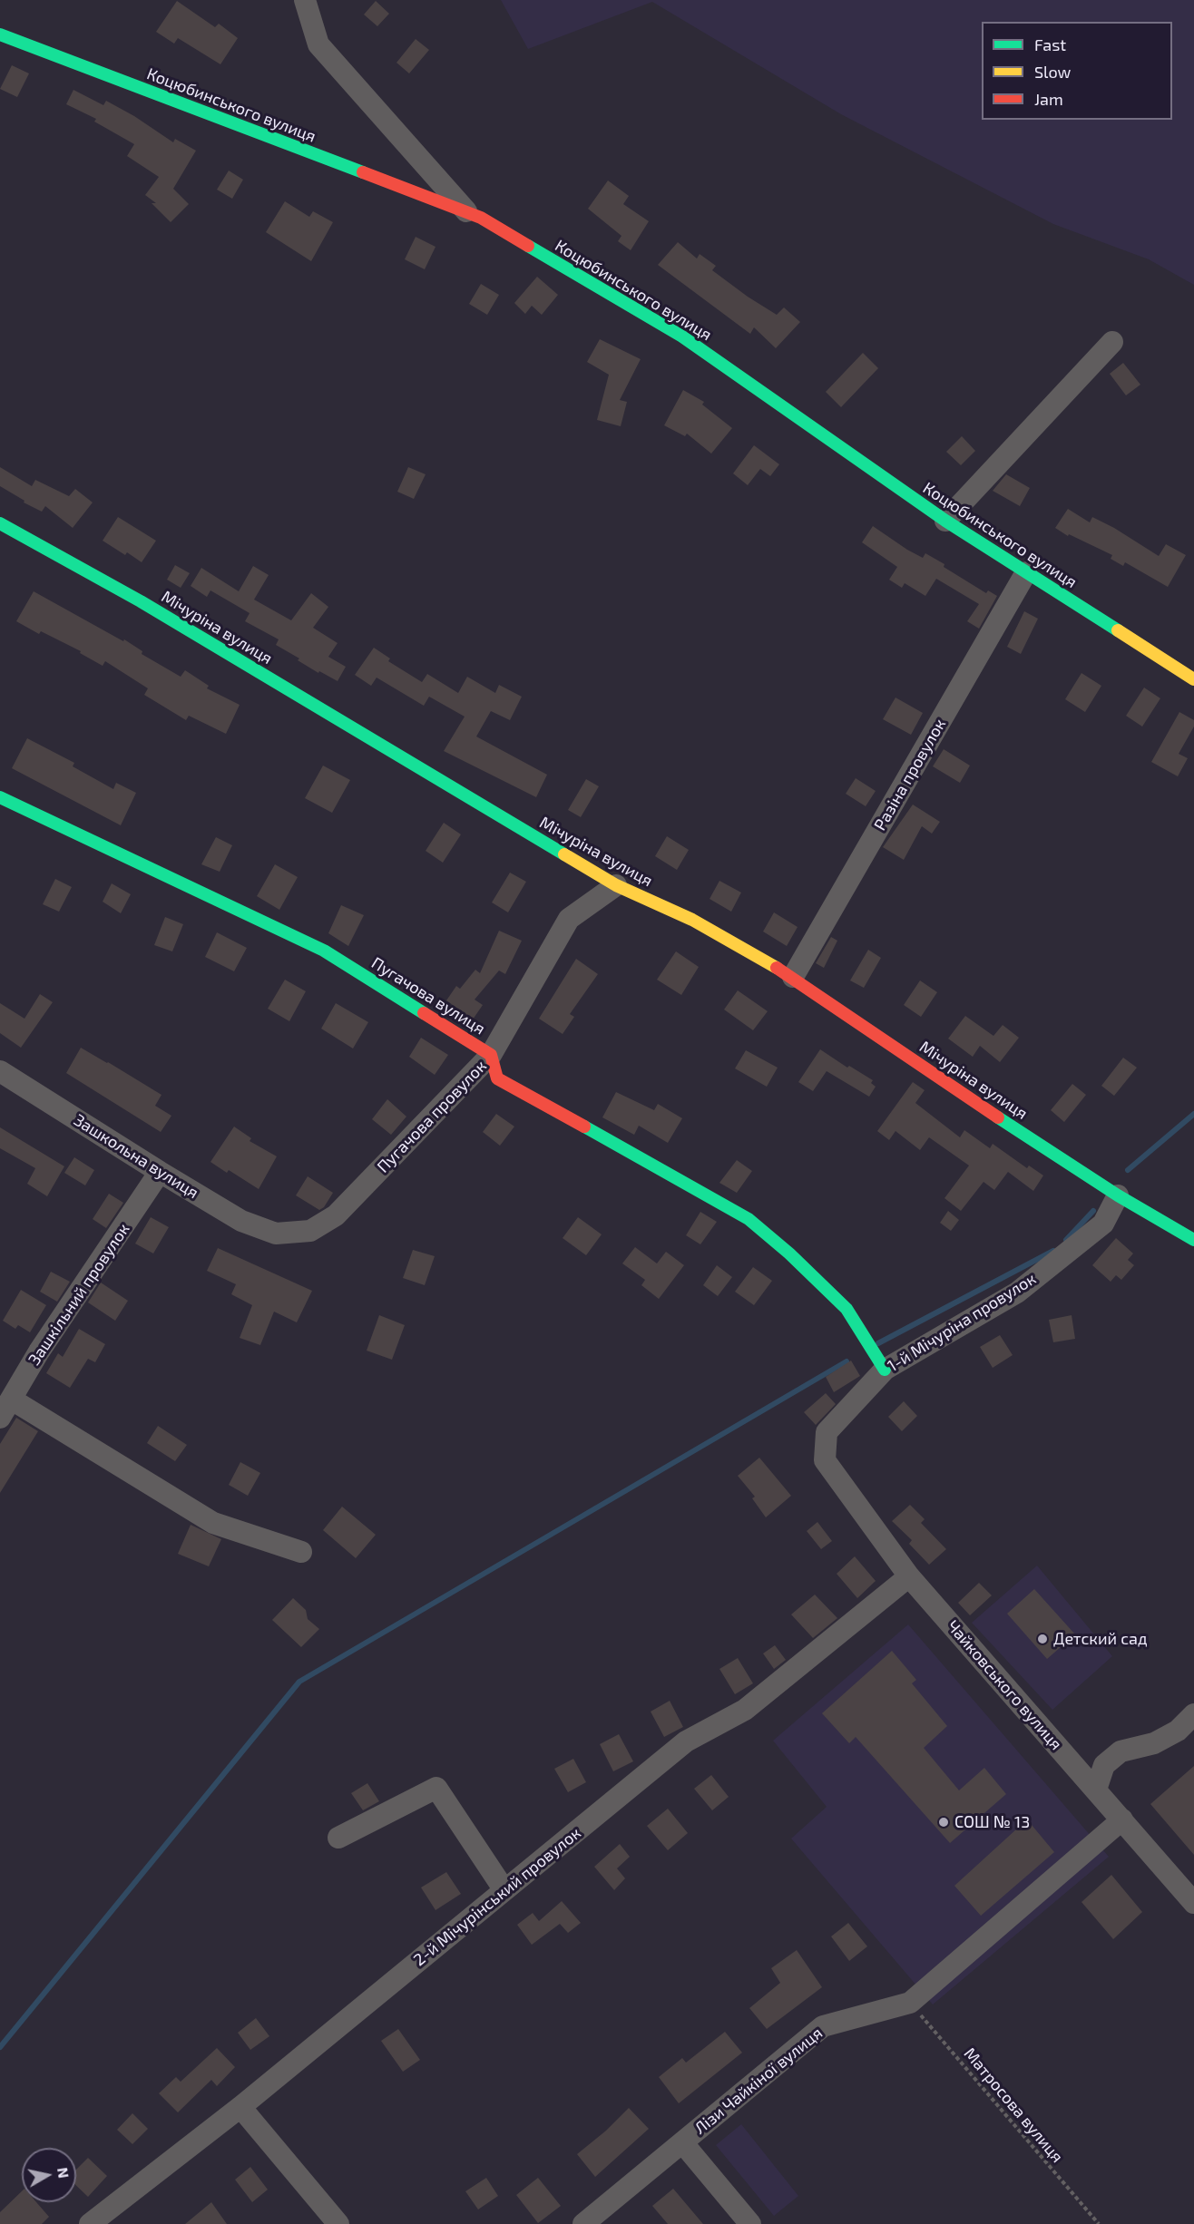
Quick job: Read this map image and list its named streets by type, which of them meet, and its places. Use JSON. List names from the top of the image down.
{
  "streets": {
    "street": [
      "Коцюбинського вулиця",
      "Мічуріна вулиця",
      "Разіна провулок",
      "Пугачова вулиця",
      "Пугачова провулок",
      "Зашкольна вулиця",
      "Зашкільний провулок",
      "1-й Мічуріна провулок",
      "Чайковського вулиця",
      "2-й Мічурінський провулок",
      "Лізи Чайкіної вулиця"
    ],
    "path": ["Матросова вулиця"]
  },
  "crossings": [
    ["Коцюбинського вулиця", "Разіна провулок"],
    ["Мічуріна вулиця", "Разіна провулок"],
    ["Мічуріна вулиця", "Пугачова провулок"],
    ["Мічуріна вулиця", "1-й Мічуріна провулок"],
    ["Пугачова вулиця", "Пугачова провулок"],
    ["Пугачова вулиця", "1-й Мічуріна провулок"],
    ["Пугачова провулок", "Зашкольна вулиця"],
    ["Зашкольна вулиця", "Зашкільний провулок"],
    ["1-й Мічуріна провулок", "Чайковського вулиця"],
    ["Чайковського вулиця", "2-й Мічурінський провулок"],
    ["Чайковського вулиця", "Лізи Чайкіної вулиця"],
    ["Лізи Чайкіної вулиця", "Матросова вулиця"]
  ],
  "places": ["Детский сад", "СОШ № 13"],
  "legend": ["Fast", "Slow", "Jam"],
  "north": "right"
}
